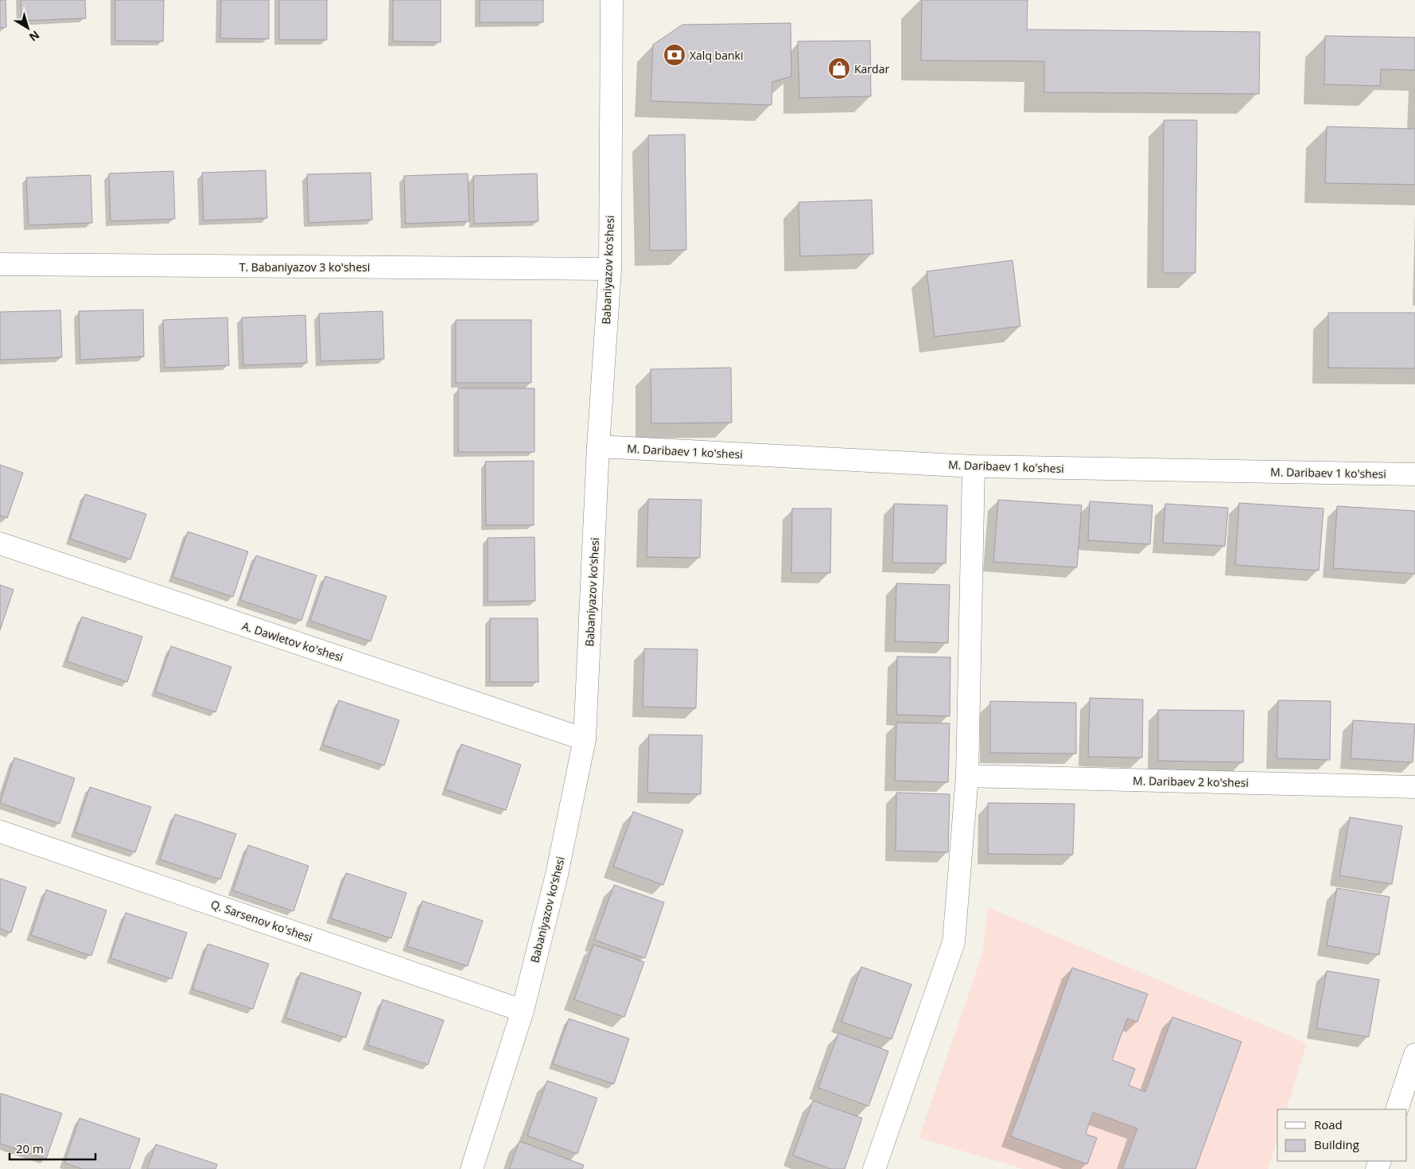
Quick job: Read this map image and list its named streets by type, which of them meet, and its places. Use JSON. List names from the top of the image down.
{
  "streets": {
    "street": [
      "T. Babaniyazov 3 ko'shesi",
      "Babaniyazov ko‘shesi",
      "M. Daribaev 1 ko'shesi",
      "A. Dawletov ko'shesi",
      "M. Daribaev 2 ko'shesi",
      "Q. Sarsenov ko'shesi"
    ]
  },
  "crossings": [
    ["T. Babaniyazov 3 ko'shesi", "Babaniyazov ko‘shesi"],
    ["Babaniyazov ko‘shesi", "M. Daribaev 1 ko'shesi"],
    ["Babaniyazov ko‘shesi", "A. Dawletov ko'shesi"],
    ["Babaniyazov ko‘shesi", "Q. Sarsenov ko'shesi"]
  ],
  "places": {
    "bank": ["Xalq banki"],
    "shop": ["Kardar"]
  },
  "legend": ["Road", "Building"],
  "scale_bar": "20 m",
  "north": "bottom right"
}
